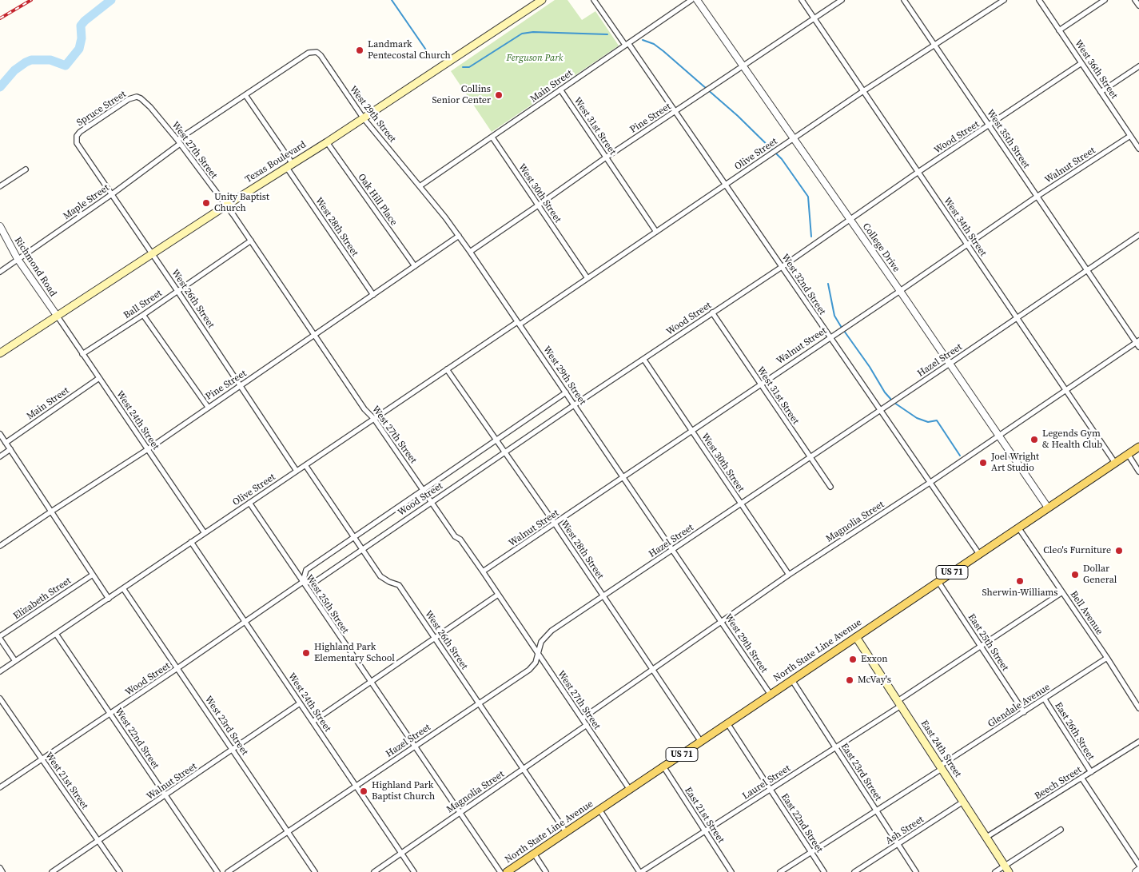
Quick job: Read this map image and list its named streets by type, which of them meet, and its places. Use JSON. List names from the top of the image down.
{
  "streets": {
    "main road": [
      "Texas Boulevard",
      "US 71",
      "North State Line Avenue",
      "East 24th Street"
    ],
    "street": [
      "West 36th Street",
      "Main Street",
      "Spruce Street",
      "West 29th Street",
      "Pine Street",
      "West 31st Street",
      "Wood Street",
      "West 35th Street",
      "West 27th Street",
      "Olive Street",
      "Walnut Street",
      "West 30th Street",
      "Oak Hill Place",
      "Maple Street",
      "West 28th Street",
      "West 34th Street",
      "College Drive",
      "Richmond Road",
      "West 32nd Street",
      "West 26th Street",
      "Ball Street",
      "Hazel Street",
      "West 24th Street",
      "Magnolia Street",
      "Elizabeth Street",
      "West 25th Street",
      "Bell Avenue",
      "East 25th Street",
      "Glendale Avenue",
      "West 23rd Street",
      "East 26th Street",
      "West 22nd Street",
      "East 23rd Street",
      "West 21st Street",
      "Laurel Street",
      "Beech Street",
      "East 21st Street",
      "East 22nd Street",
      "Ash Street"
    ]
  },
  "crossings": [
    ["West 36th Street", "Wood Street"],
    ["West 36th Street", "Walnut Street"],
    ["Main Street", "West 29th Street"],
    ["Main Street", "West 31st Street"],
    ["Main Street", "West 30th Street"],
    ["Main Street", "West 32nd Street"],
    ["Main Street", "West 24th Street"],
    ["Spruce Street", "West 27th Street"],
    ["Spruce Street", "West 26th Street"],
    ["West 29th Street", "Pine Street"],
    ["West 29th Street", "Wood Street"],
    ["West 29th Street", "Olive Street"],
    ["West 29th Street", "Texas Boulevard"],
    ["West 29th Street", "Walnut Street"],
    ["West 29th Street", "Maple Street"],
    ["West 29th Street", "Hazel Street"],
    ["West 29th Street", "Magnolia Street"],
    ["West 29th Street", "North State Line Avenue"],
    ["Pine Street", "West 31st Street"],
    ["Pine Street", "West 27th Street"],
    ["Pine Street", "West 30th Street"],
    ["Pine Street", "Oak Hill Place"],
    ["Pine Street", "West 28th Street"],
    ["Pine Street", "West 34th Street"],
    ["Pine Street", "College Drive"],
    ["Pine Street", "West 32nd Street"],
    ["Pine Street", "West 26th Street"],
    ["Pine Street", "West 24th Street"],
    ["West 31st Street", "Wood Street"],
    ["West 31st Street", "Olive Street"],
    ["West 31st Street", "Walnut Street"],
    ["West 31st Street", "Hazel Street"],
    ["Wood Street", "West 35th Street"],
    ["Wood Street", "West 27th Street"],
    ["Wood Street", "West 30th Street"],
    ["Wood Street", "West 28th Street"],
    ["Wood Street", "West 34th Street"],
    ["Wood Street", "College Drive"],
    ["Wood Street", "West 32nd Street"],
    ["Wood Street", "West 26th Street"],
    ["Wood Street", "West 24th Street"],
    ["Wood Street", "West 25th Street"],
    ["Wood Street", "West 23rd Street"],
    ["Wood Street", "West 22nd Street"],
    ["Wood Street", "West 21st Street"],
    ["West 35th Street", "Olive Street"],
    ["West 35th Street", "Walnut Street"],
    ["West 35th Street", "Hazel Street"],
    ["West 35th Street", "Magnolia Street"],
    ["West 27th Street", "Olive Street"],
    ["West 27th Street", "Texas Boulevard"],
    ["West 27th Street", "Walnut Street"],
    ["West 27th Street", "Maple Street"],
    ["West 27th Street", "Ball Street"],
    ["West 27th Street", "Hazel Street"],
    ["West 27th Street", "Magnolia Street"],
    ["West 27th Street", "North State Line Avenue"],
    ["Olive Street", "West 30th Street"],
    ["Olive Street", "West 28th Street"],
    ["Olive Street", "West 34th Street"],
    ["Olive Street", "College Drive"],
    ["Olive Street", "West 32nd Street"],
    ["Olive Street", "West 26th Street"],
    ["Olive Street", "West 24th Street"],
    ["Olive Street", "West 25th Street"],
    ["Olive Street", "West 23rd Street"],
    ["Olive Street", "West 22nd Street"],
    ["Texas Boulevard", "Oak Hill Place"],
    ["Texas Boulevard", "West 28th Street"],
    ["Texas Boulevard", "Richmond Road"],
    ["Texas Boulevard", "West 26th Street"],
    ["Texas Boulevard", "West 24th Street"],
    ["Walnut Street", "West 30th Street"],
    ["Walnut Street", "West 28th Street"],
    ["Walnut Street", "West 34th Street"],
    ["Walnut Street", "College Drive"],
    ["Walnut Street", "West 32nd Street"],
    ["Walnut Street", "West 24th Street"],
    ["Walnut Street", "West 23rd Street"],
    ["Walnut Street", "West 22nd Street"],
    ["Walnut Street", "West 21st Street"],
    ["West 30th Street", "Hazel Street"],
    ["West 30th Street", "Magnolia Street"],
    ["Maple Street", "West 28th Street"],
    ["Maple Street", "Richmond Road"],
    ["Maple Street", "West 26th Street"],
    ["West 28th Street", "Hazel Street"],
    ["West 28th Street", "Magnolia Street"],
    ["West 28th Street", "North State Line Avenue"],
    ["West 34th Street", "Hazel Street"],
    ["West 34th Street", "Magnolia Street"],
    ["West 34th Street", "North State Line Avenue"],
    ["College Drive", "Hazel Street"],
    ["College Drive", "Magnolia Street"],
    ["College Drive", "North State Line Avenue"],
    ["Richmond Road", "West 24th Street"],
    ["West 32nd Street", "Hazel Street"],
    ["West 32nd Street", "Magnolia Street"],
    ["West 32nd Street", "North State Line Avenue"],
    ["West 26th Street", "Ball Street"],
    ["West 26th Street", "Hazel Street"],
    ["West 26th Street", "Magnolia Street"],
    ["West 26th Street", "North State Line Avenue"],
    ["Ball Street", "West 24th Street"],
    ["Hazel Street", "West 24th Street"],
    ["Hazel Street", "West 25th Street"],
    ["Hazel Street", "West 23rd Street"],
    ["West 24th Street", "Magnolia Street"],
    ["Magnolia Street", "West 25th Street"],
    ["Bell Avenue", "North State Line Avenue"],
    ["Bell Avenue", "Glendale Avenue"],
    ["Bell Avenue", "Laurel Street"],
    ["East 25th Street", "North State Line Avenue"],
    ["East 25th Street", "Glendale Avenue"],
    ["East 25th Street", "Laurel Street"],
    ["North State Line Avenue", "East 24th Street"],
    ["North State Line Avenue", "East 23rd Street"],
    ["North State Line Avenue", "East 21st Street"],
    ["North State Line Avenue", "East 22nd Street"],
    ["Glendale Avenue", "East 26th Street"],
    ["Glendale Avenue", "East 24th Street"],
    ["Glendale Avenue", "East 23rd Street"],
    ["Glendale Avenue", "East 22nd Street"],
    ["East 26th Street", "Beech Street"],
    ["East 24th Street", "Laurel Street"],
    ["East 24th Street", "Beech Street"],
    ["East 24th Street", "Ash Street"],
    ["East 23rd Street", "Laurel Street"],
    ["East 23rd Street", "Ash Street"],
    ["Laurel Street", "East 21st Street"],
    ["Laurel Street", "East 22nd Street"]
  ],
  "parks": ["Ferguson Park"],
  "places": [
    "Landmark Pentecostal Church",
    "Collins Senior Center",
    "Unity Baptist Church",
    "Legends Gym & Health Club",
    "Joel Wright Art Studio",
    "Cleo's Furniture",
    "Dollar General",
    "Sherwin-Williams",
    "Highland Park Elementary School",
    "Exxon",
    "McVay's",
    "Highland Park Baptist Church"
  ]
}
